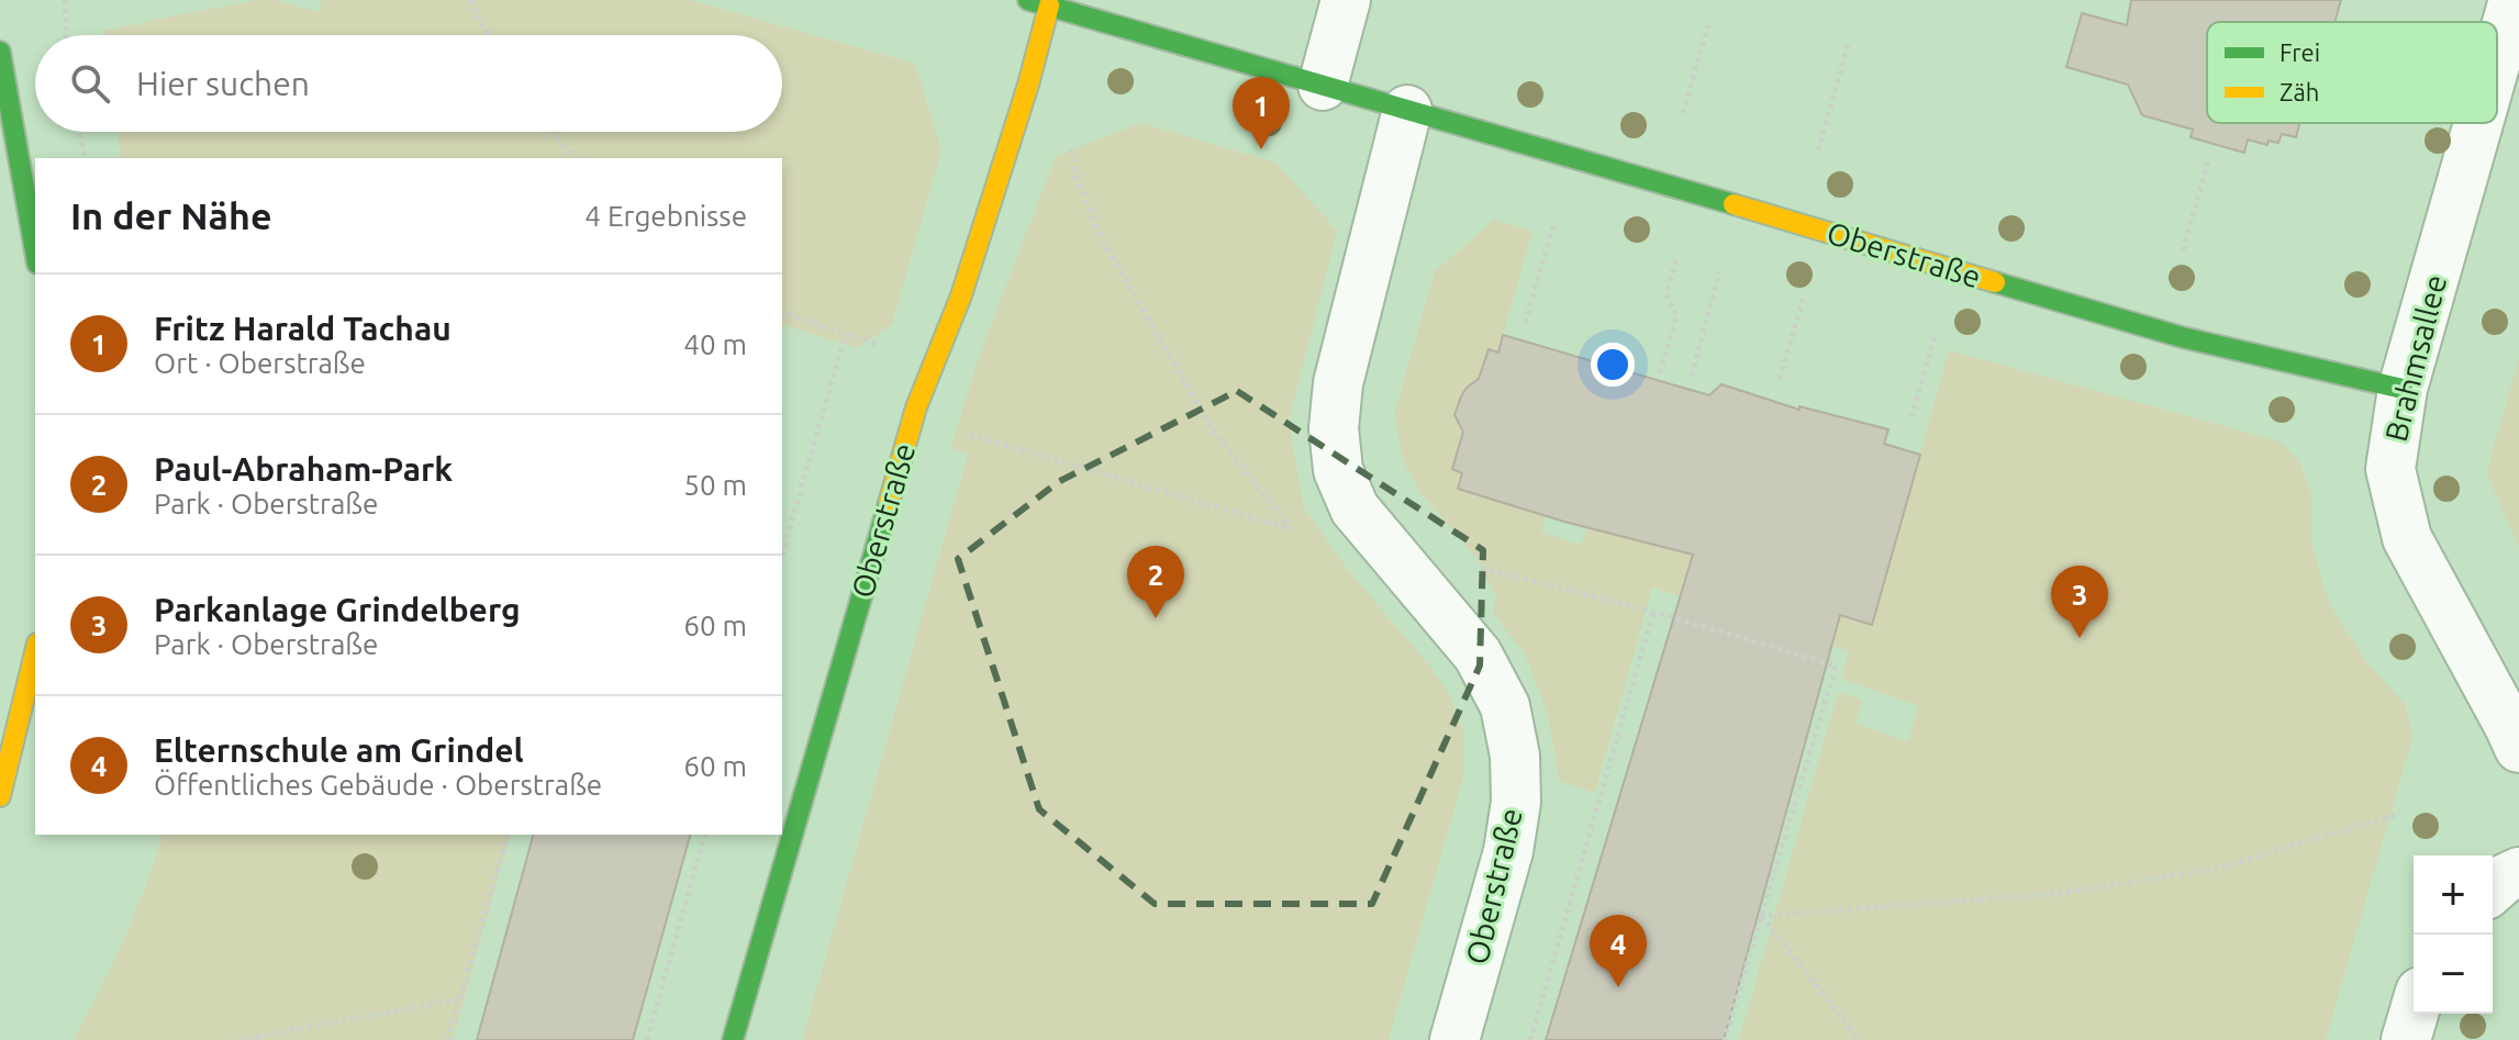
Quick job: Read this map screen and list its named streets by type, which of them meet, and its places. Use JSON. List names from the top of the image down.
{
  "streets": {
    "street": ["Oberstraße", "Brahmsallee"]
  },
  "crossings": [
    ["Oberstraße", "Brahmsallee"]
  ],
  "legend": ["Frei", "Zäh"],
  "page": {
    "search": "Hier suchen",
    "pins": [
      "1",
      "2",
      "3",
      "4"
    ],
    "heading": ["In der Nähe", "4 Ergebnisse"],
    "list": [
      {
        "mark": "1",
        "name": "Fritz Harald Tachau",
        "note": "Ort · Oberstraße",
        "value": "40 m"
      },
      {
        "mark": "2",
        "name": "Paul-Abraham-Park",
        "note": "Park · Oberstraße",
        "value": "50 m"
      },
      {
        "mark": "3",
        "name": "Parkanlage Grindelberg",
        "note": "Park · Oberstraße",
        "value": "60 m"
      },
      {
        "mark": "4",
        "name": "Elternschule am Grindel",
        "note": "Öffentliches Gebäude · Oberstraße",
        "value": "60 m"
      }
    ],
    "map_buttons": ["+", "−"]
  }
}
